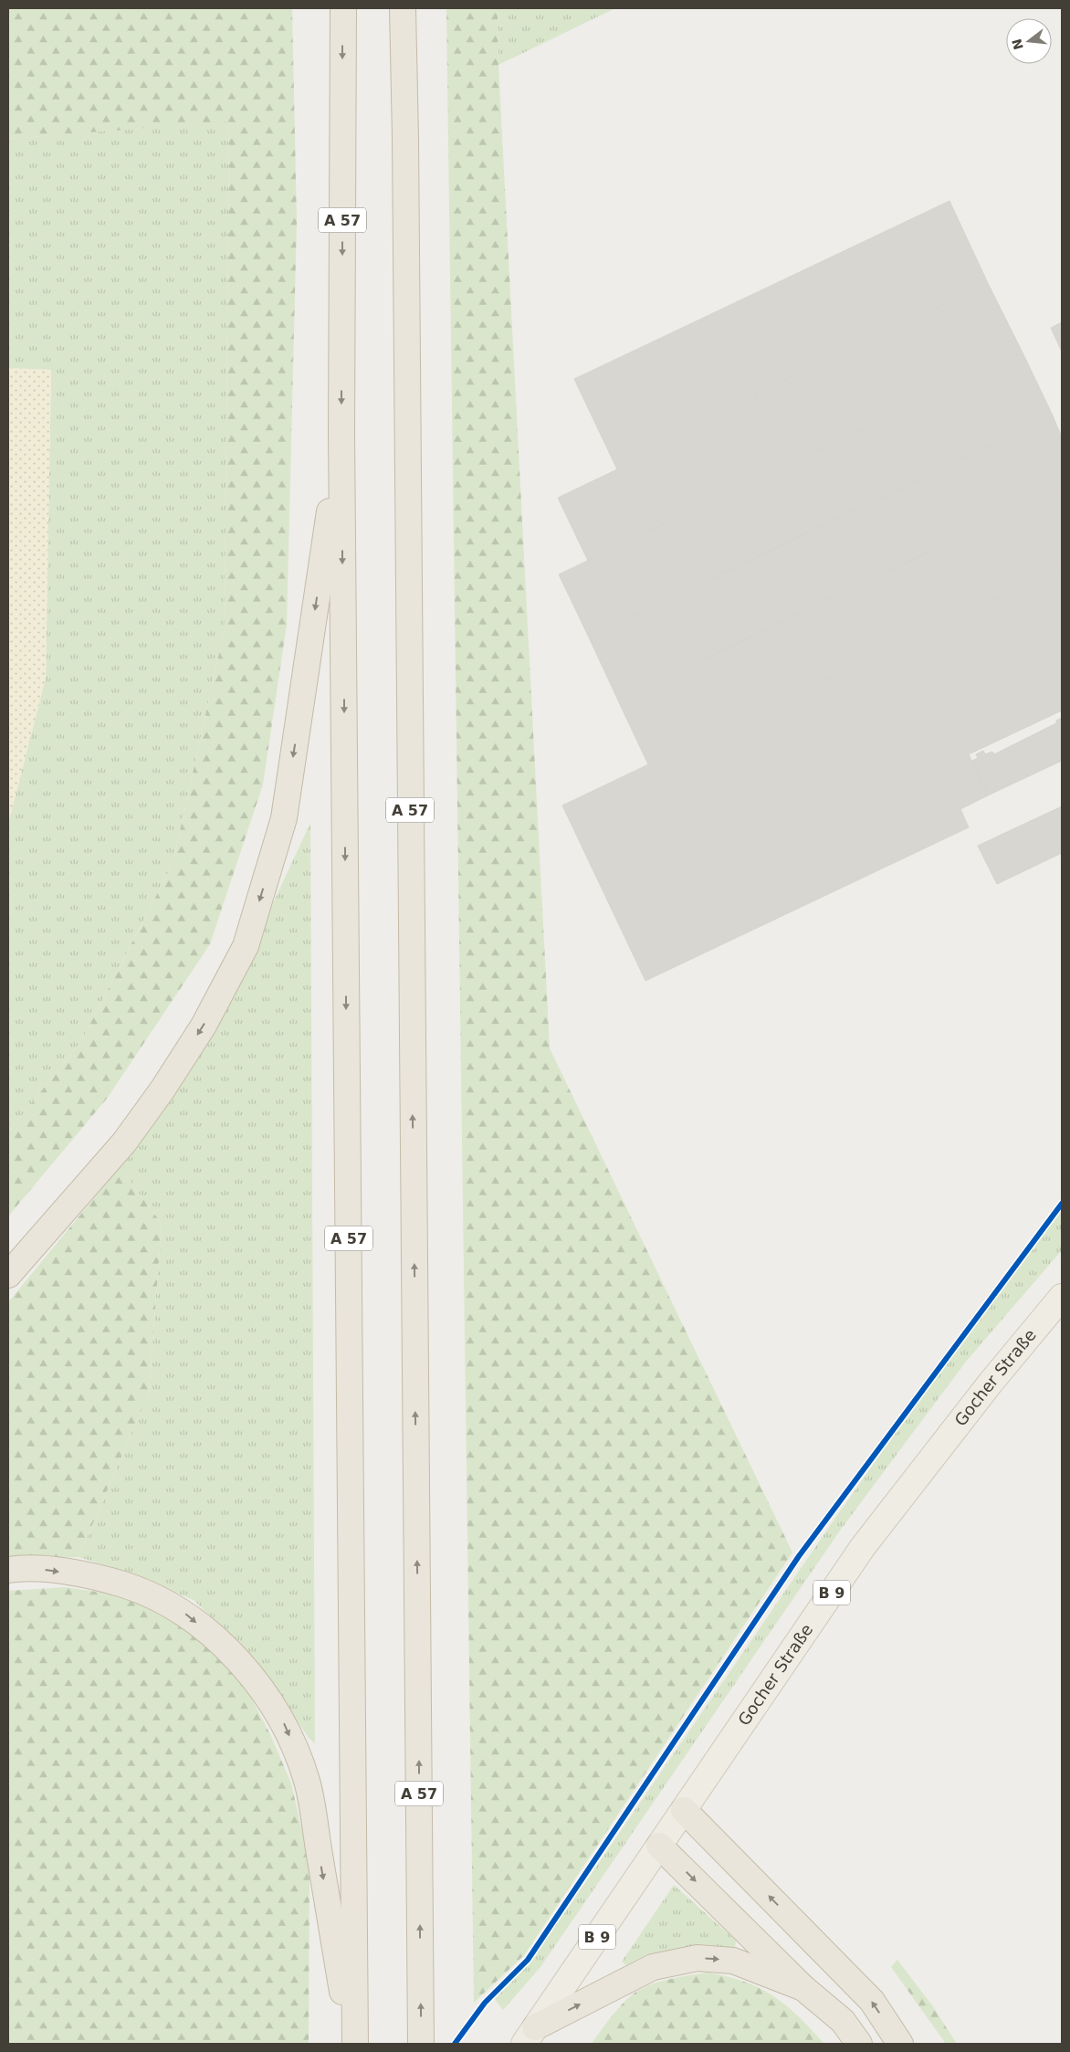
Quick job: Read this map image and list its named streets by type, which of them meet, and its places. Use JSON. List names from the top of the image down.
{
  "streets": {
    "highway": ["A 57"],
    "main road": ["Gocher Straße", "B 9"]
  },
  "north": "left"
}
